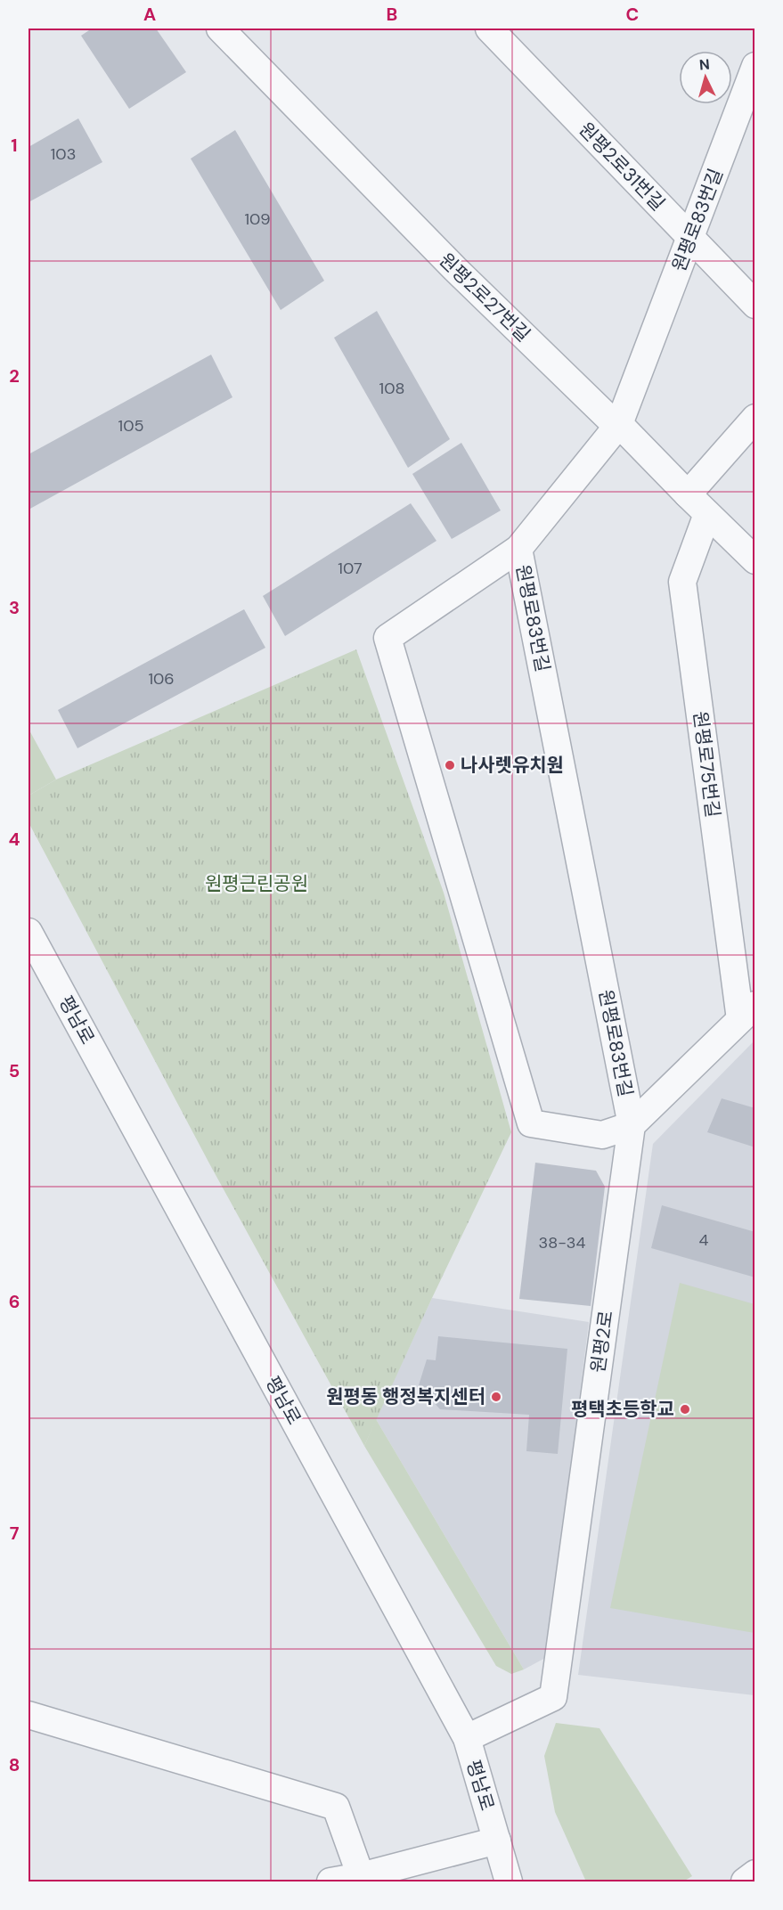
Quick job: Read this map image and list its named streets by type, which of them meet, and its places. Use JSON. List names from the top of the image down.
{
  "streets": {
    "street": [
      "원평2로31번길",
      "원평로83번길",
      "원평2로27번길",
      "원평로75번길",
      "평남로",
      "원평2로"
    ]
  },
  "crossings": [
    ["원평2로31번길", "원평로83번길"],
    ["원평로83번길", "원평2로27번길"],
    ["원평로83번길", "원평2로"],
    ["원평2로27번길", "원평로75번길"],
    ["평남로", "원평2로"]
  ],
  "parks": ["원평근린공원"],
  "places": ["나사렛유치원", "원평동 행정복지센터", "평택초등학교"],
  "house_numbers": [
    "103",
    "109",
    "108",
    "105",
    "107",
    "106",
    "4",
    "38-34"
  ],
  "north": "top",
  "grid": {
    "columns": ["A", "B", "C"],
    "rows": [
      "1",
      "2",
      "3",
      "4",
      "5",
      "6",
      "7",
      "8"
    ]
  }
}
